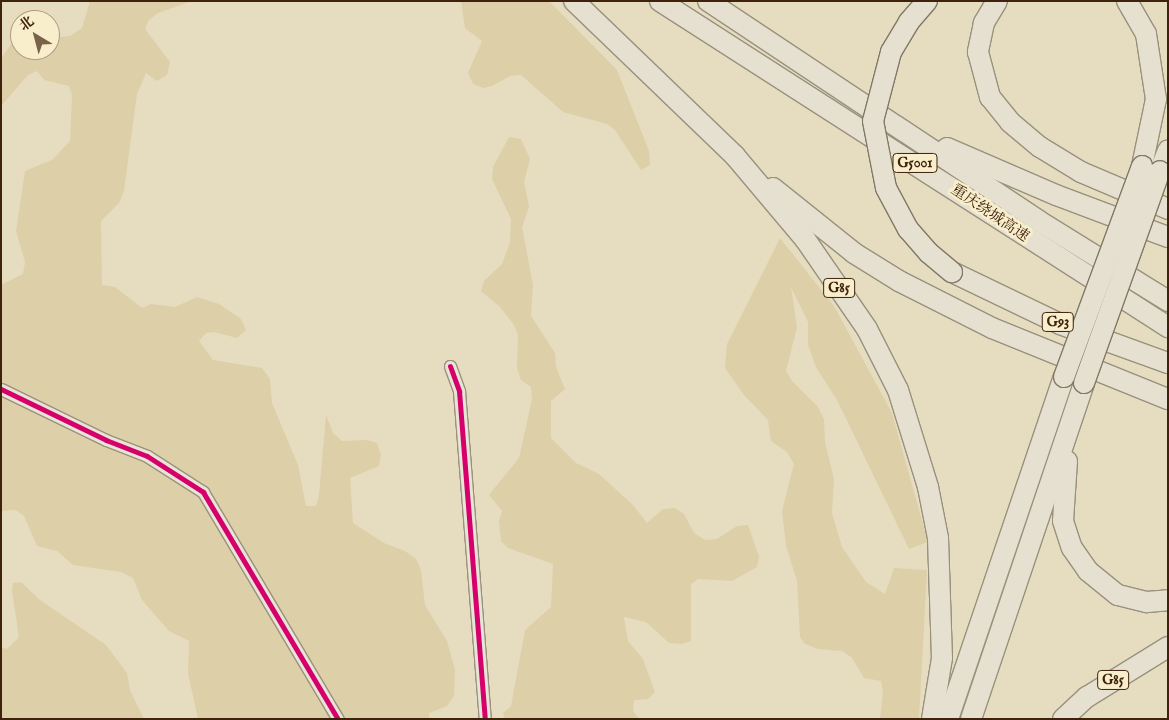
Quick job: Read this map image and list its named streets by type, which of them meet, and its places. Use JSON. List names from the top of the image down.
{
  "streets": {
    "highway": [
      "G5001",
      "重庆绕城高速",
      "G85",
      "G93"
    ]
  },
  "north": "top left"
}
